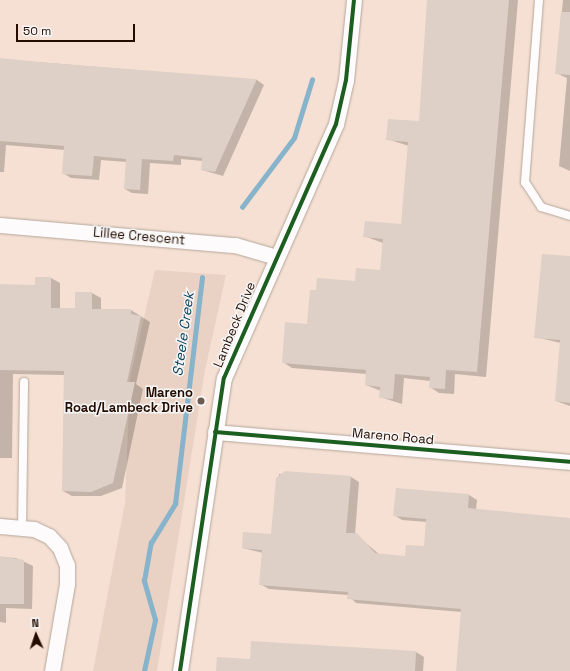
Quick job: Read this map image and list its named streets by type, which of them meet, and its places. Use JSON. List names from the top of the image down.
{
  "streets": {
    "street": ["Lillee Crescent", "Lambeck Drive", "Mareno Road"]
  },
  "crossings": [
    ["Lillee Crescent", "Lambeck Drive"],
    ["Lambeck Drive", "Mareno Road"]
  ],
  "water": ["Steele Creek"],
  "places": ["Mareno Road/Lambeck Drive"],
  "scale_bar": "50 m",
  "north": "top"
}
